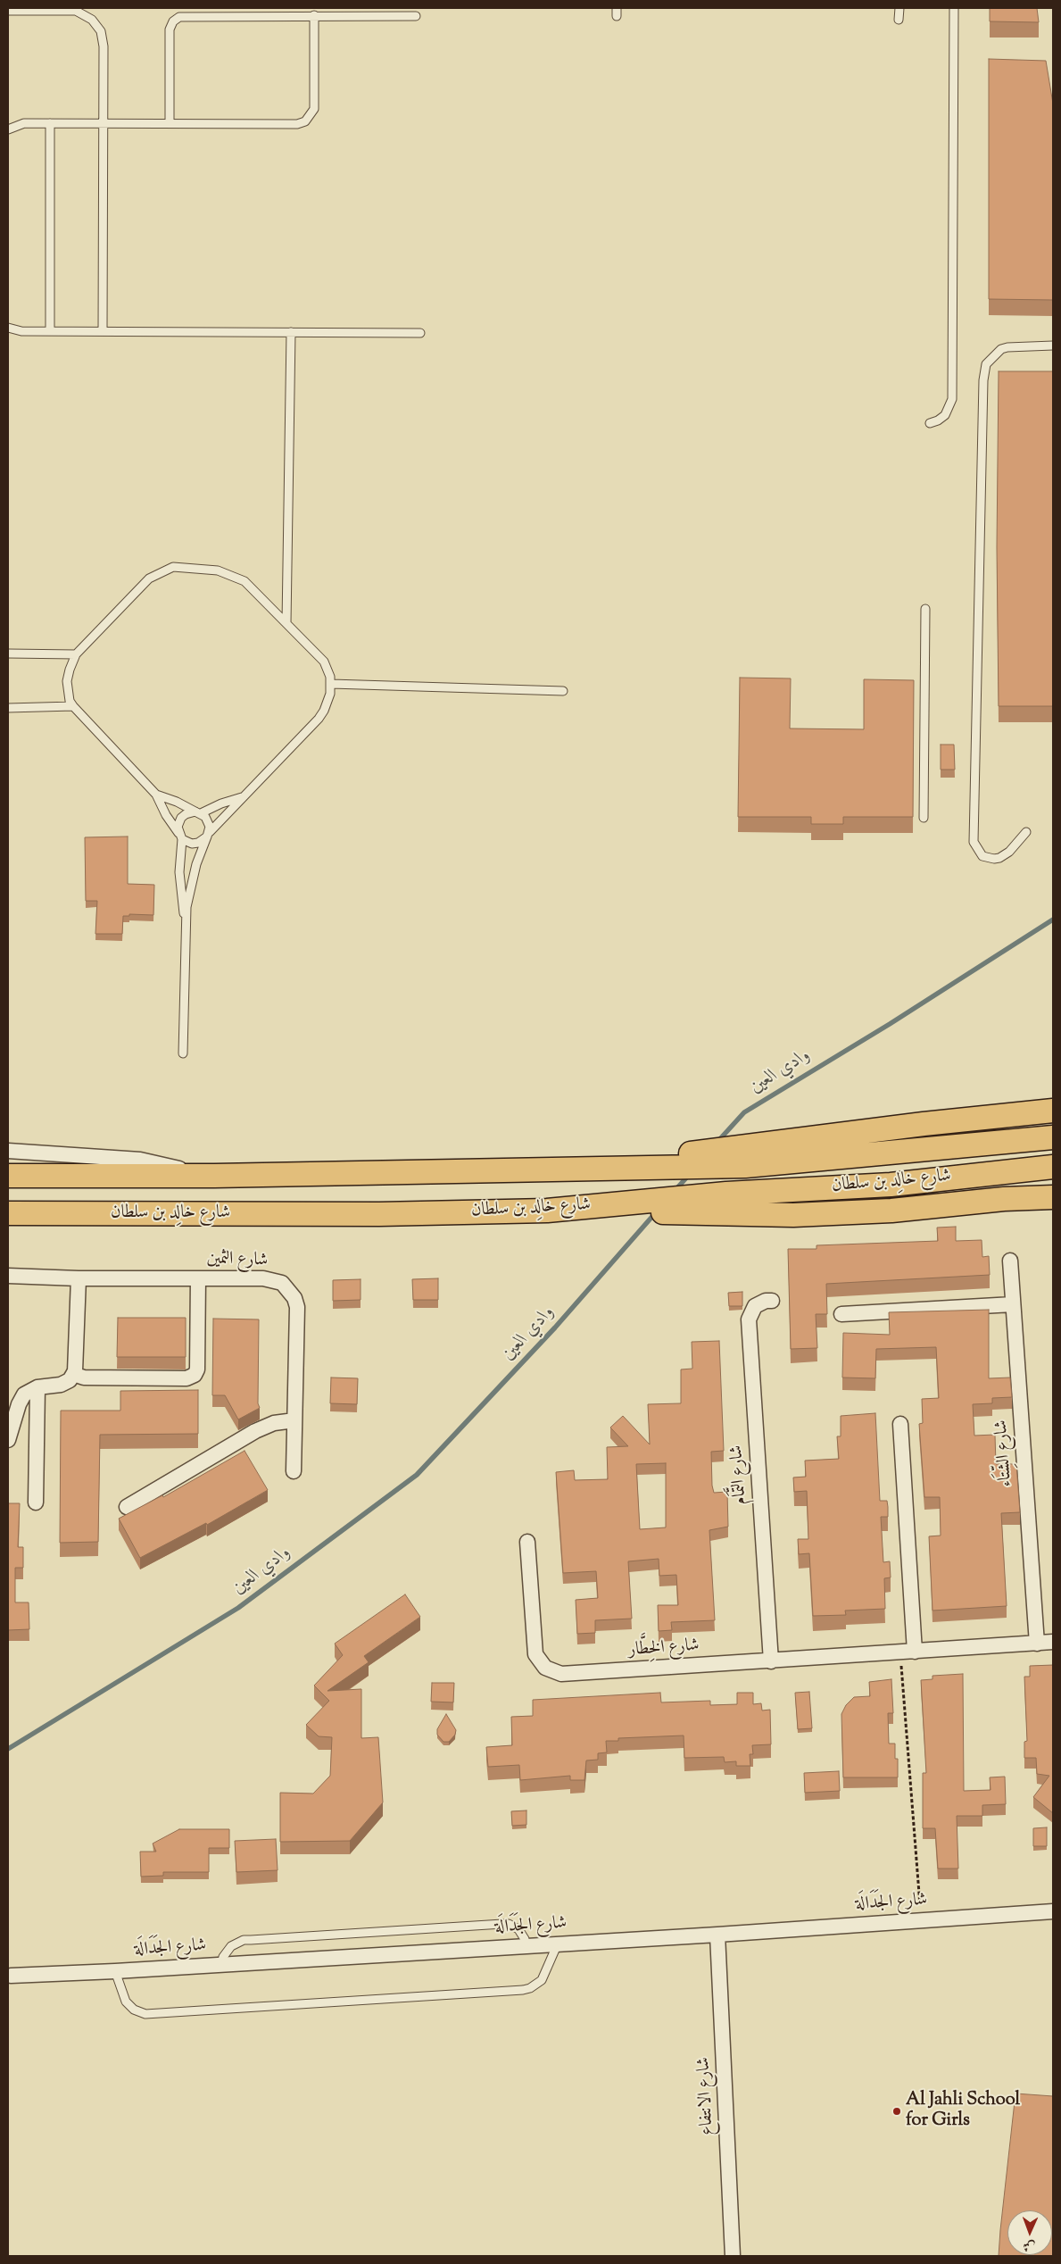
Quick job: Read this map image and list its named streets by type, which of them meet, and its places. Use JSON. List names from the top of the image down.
{
  "streets": {
    "main road": ["شارع خالِد بن سلطان"],
    "street": [
      "شارع الثمين",
      "شارع الشِّتَاء",
      "شارع التَّمَام",
      "شارع الخِطَّار",
      "شارع الجَدَالَة",
      "شارع الانتفاع"
    ]
  },
  "crossings": [
    ["شارع الشِّتَاء", "شارع الخِطَّار"],
    ["شارع التَّمَام", "شارع الخِطَّار"],
    ["شارع الجَدَالَة", "شارع الانتفاع"]
  ],
  "water": ["وادي العين"],
  "places": ["Al Jahli School for Girls"],
  "north": "bottom"
}
